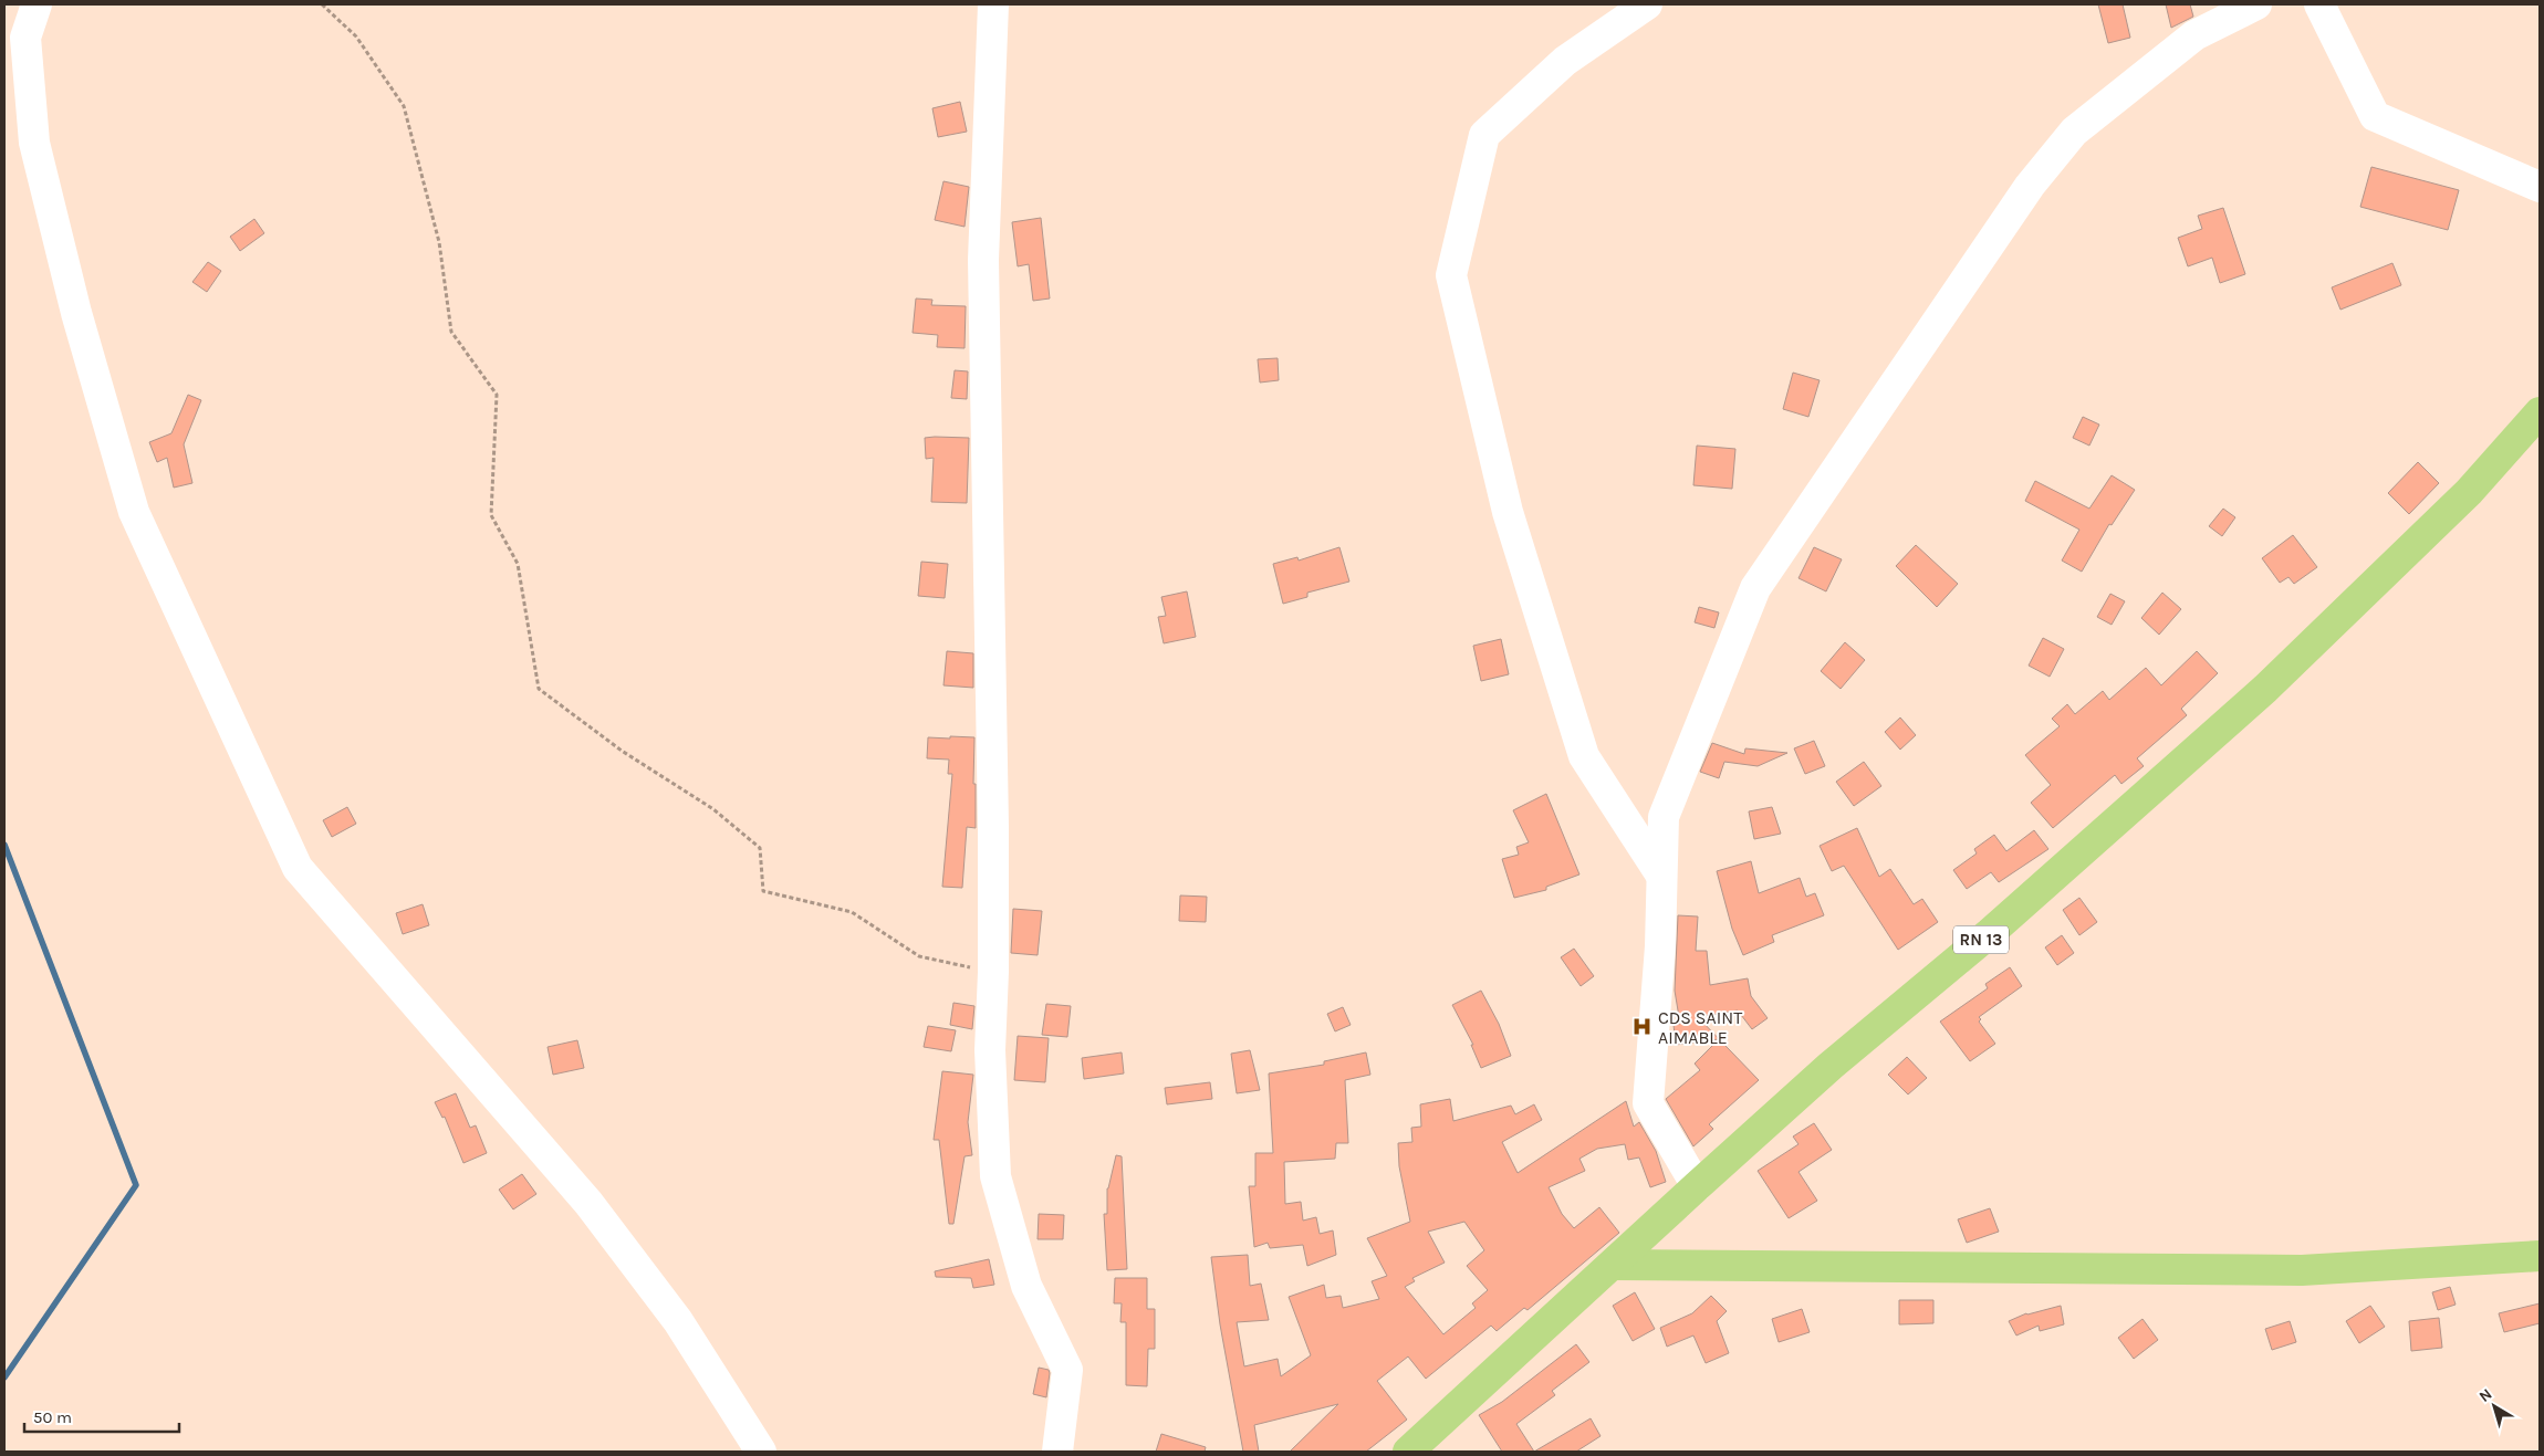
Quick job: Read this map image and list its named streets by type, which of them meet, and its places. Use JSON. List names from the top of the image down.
{
  "streets": {
    "main road": ["RN 13"]
  },
  "places": {
    "hospital": ["CDS SAINT AIMABLE"]
  },
  "scale_bar": "50 m",
  "north": "top left"
}
